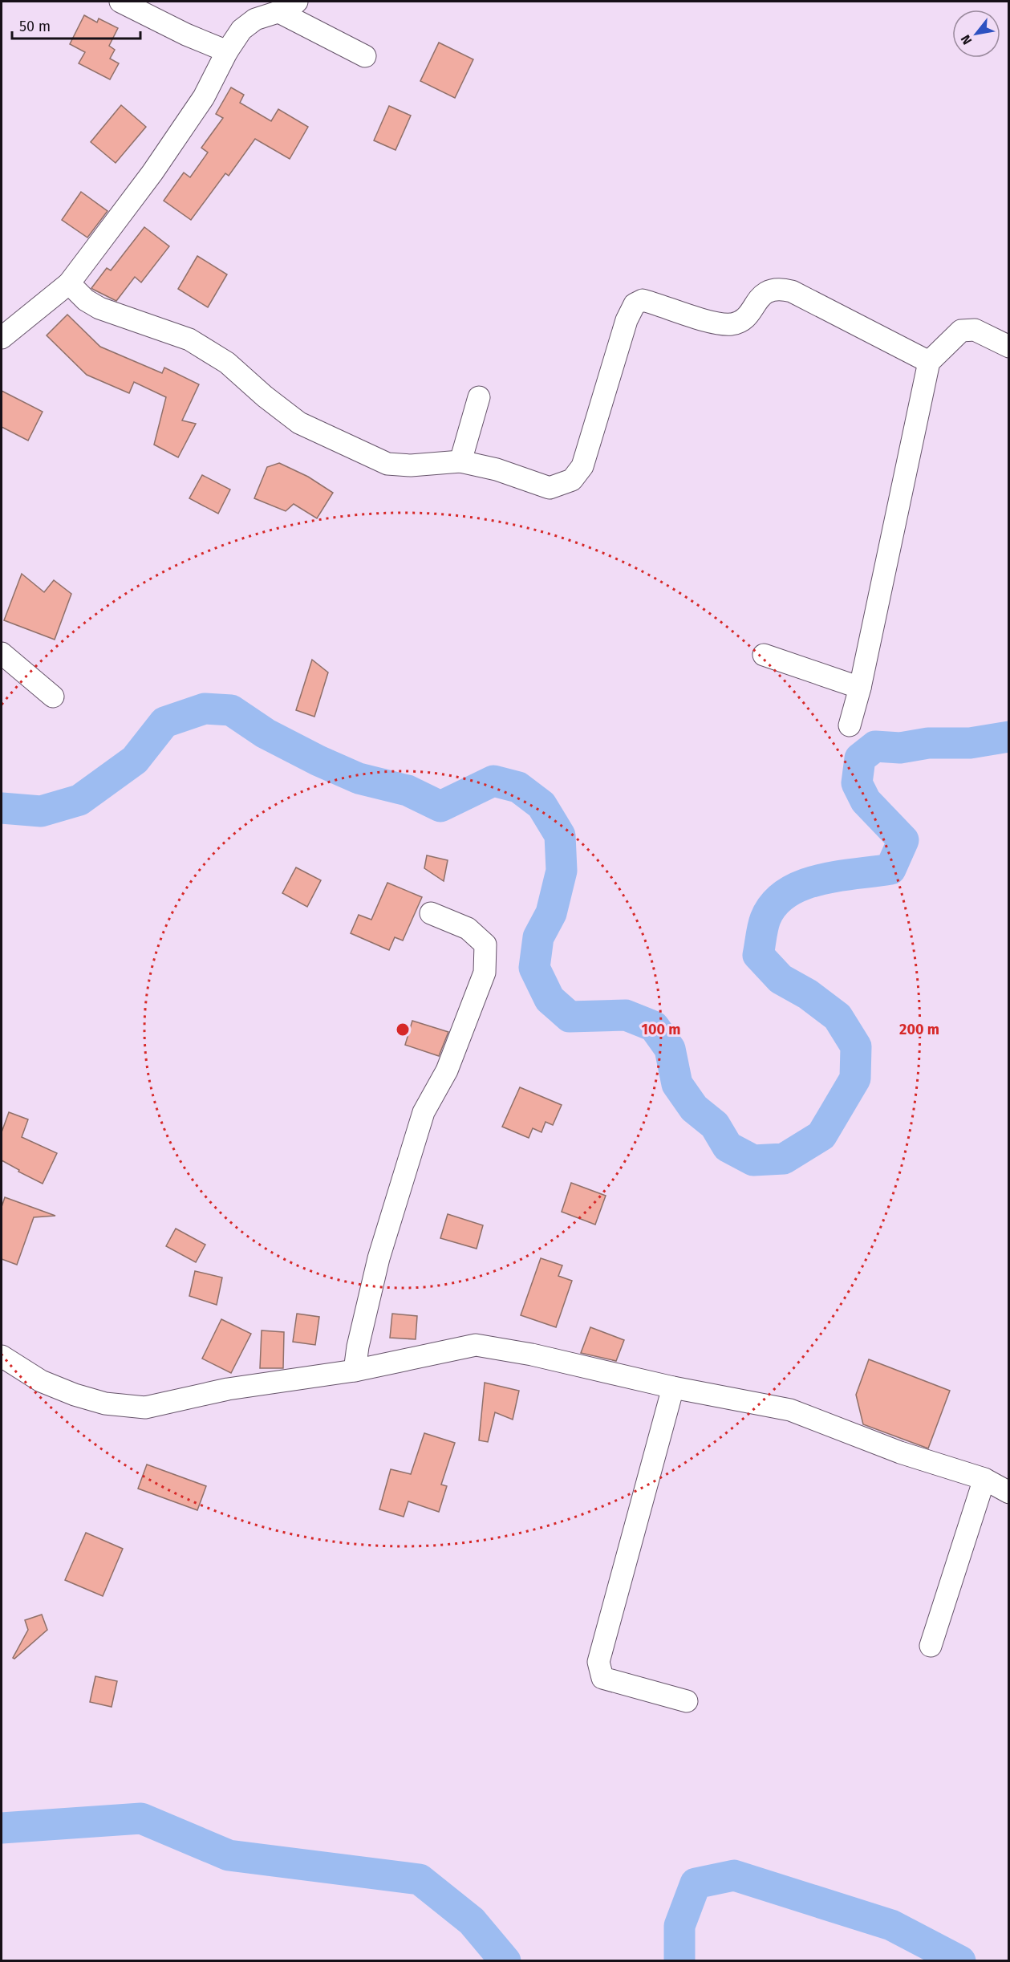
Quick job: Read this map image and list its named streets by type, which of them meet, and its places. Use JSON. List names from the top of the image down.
{
  "scale_bar": "50 m",
  "north": "bottom left",
  "rings": ["100 m", "200 m"]
}
